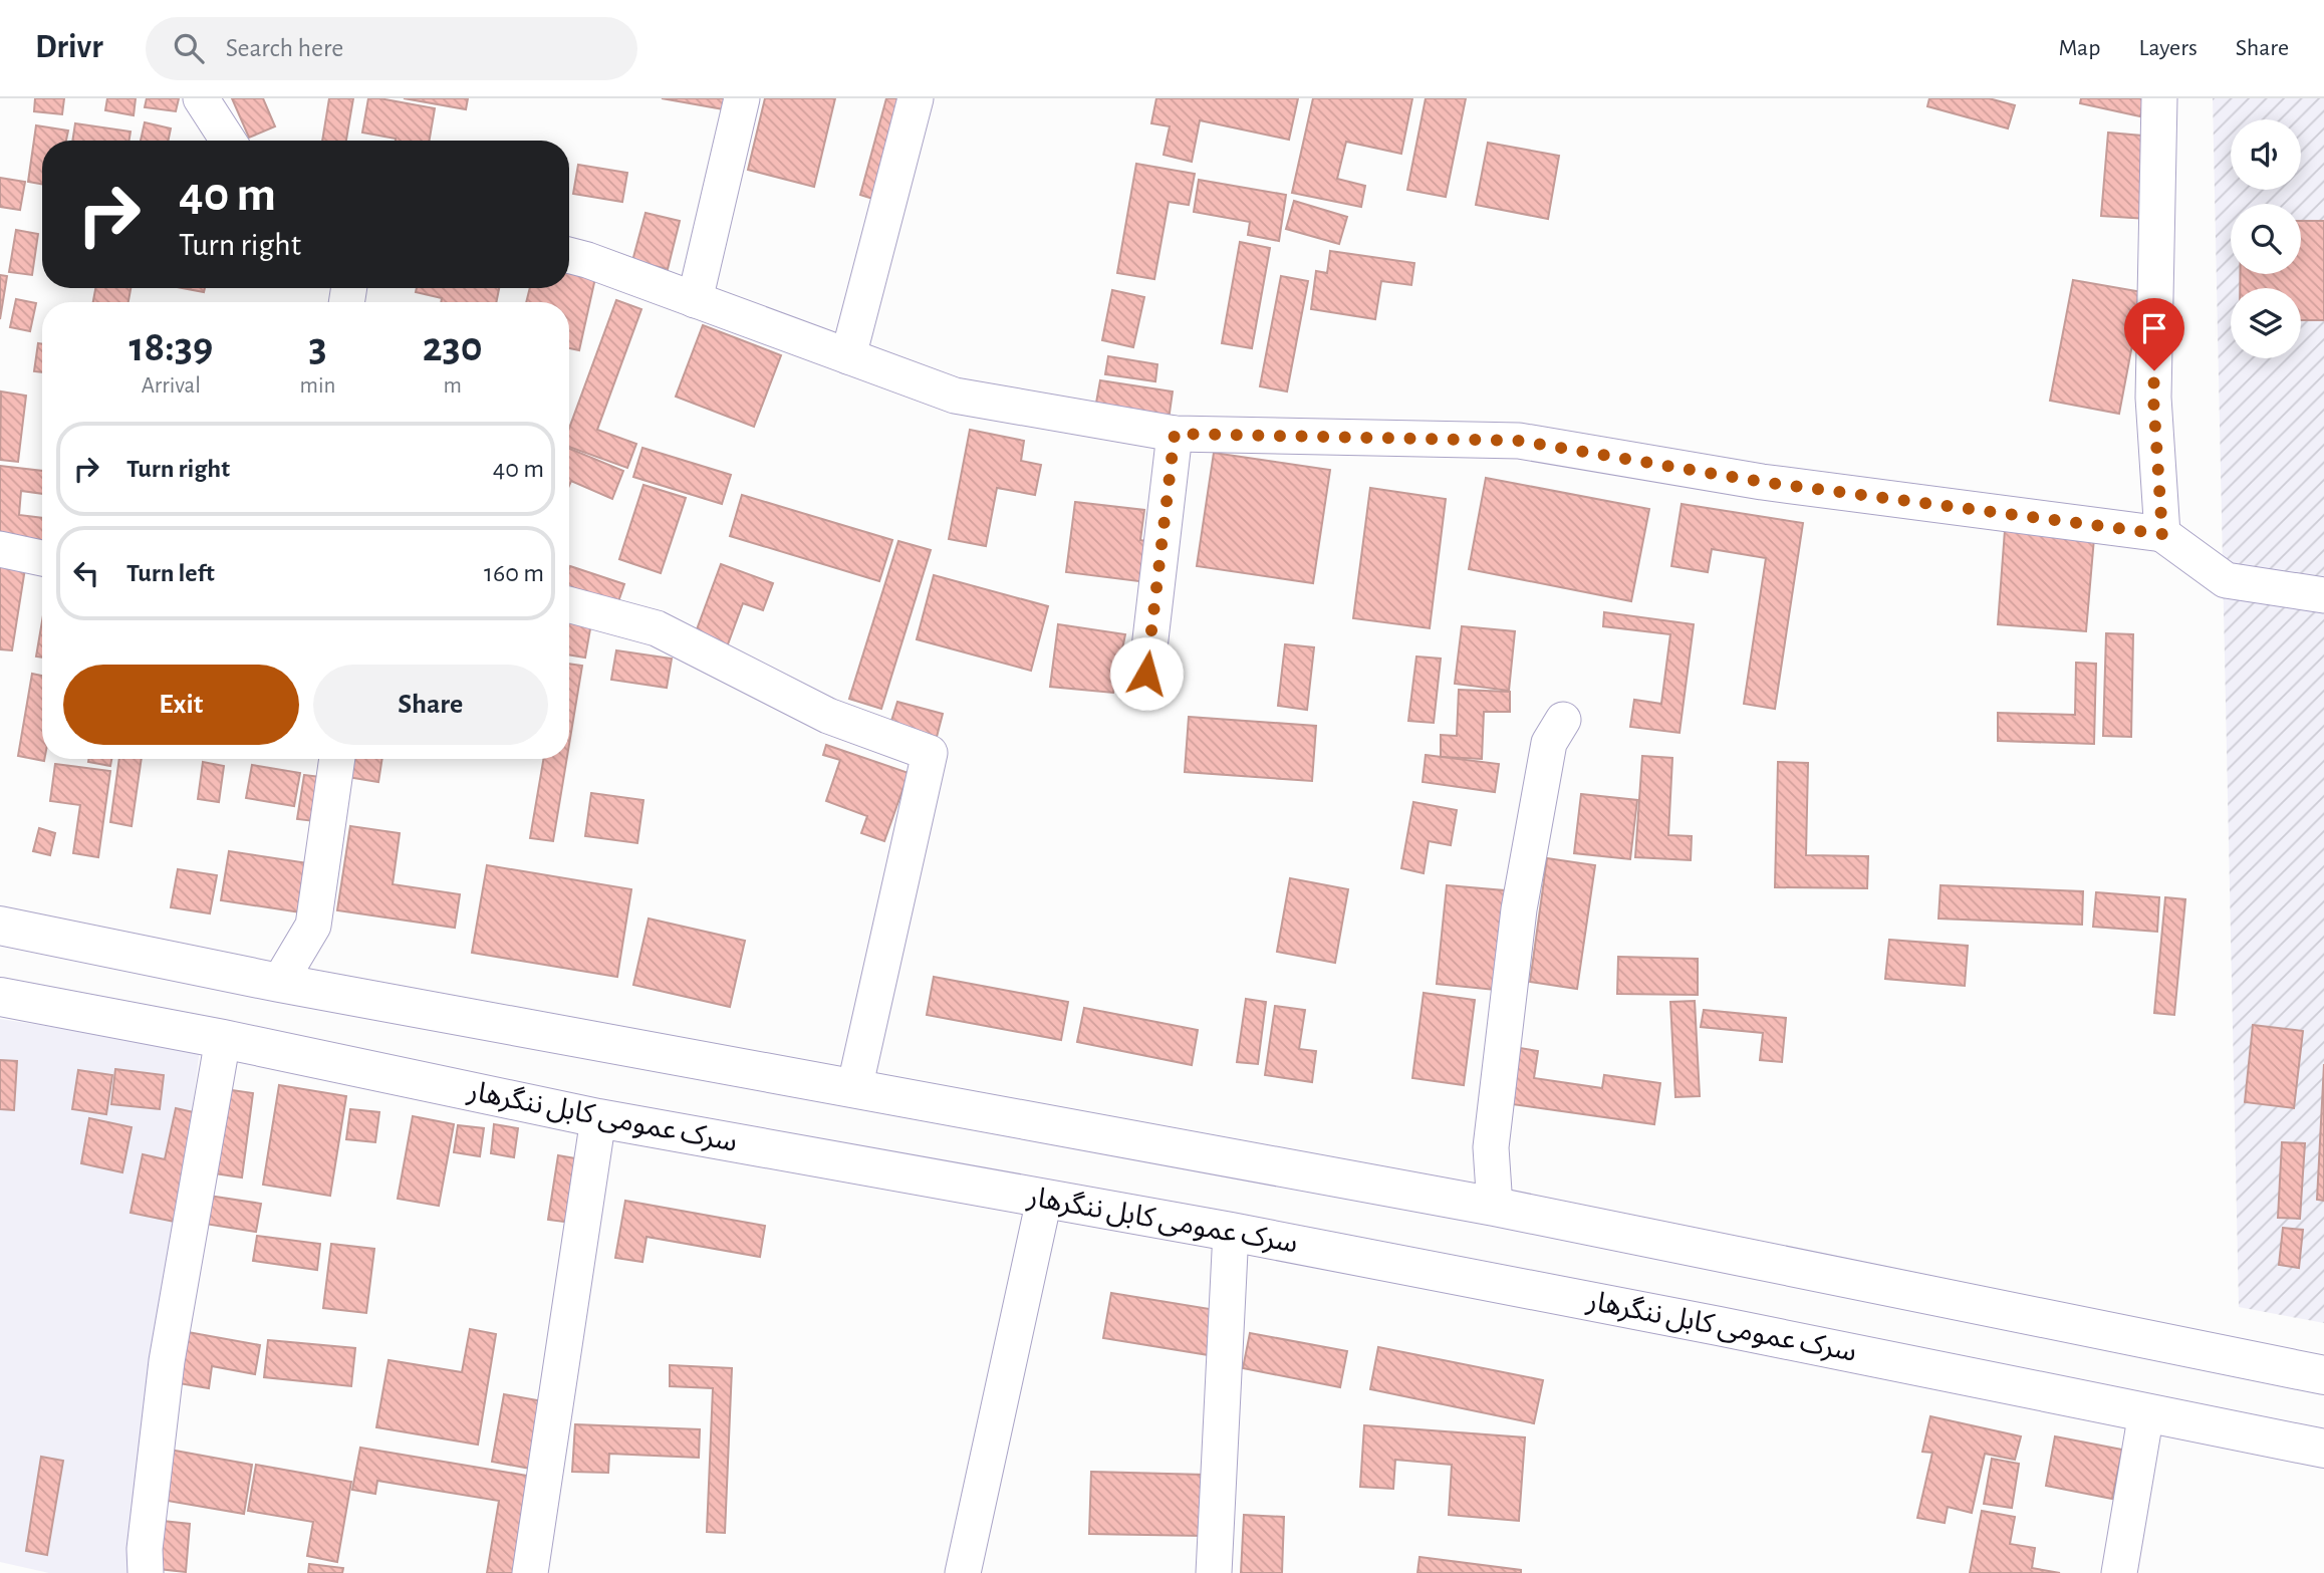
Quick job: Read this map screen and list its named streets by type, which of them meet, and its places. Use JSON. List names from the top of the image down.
{
  "streets": {
    "highway": ["سرک عمومی کابل ننگرهار"]
  },
  "page": {
    "header": "Drivr",
    "search": "Search here",
    "nav": ["Map", "Layers", "Share"],
    "turn": ["40 m", "Turn right"],
    "eta": [
      "18:39",
      "Arrival",
      "3",
      "min",
      "230",
      "m"
    ],
    "list": [
      {
        "name": "Turn right",
        "value": "40 m"
      },
      {
        "name": "Turn left",
        "value": "160 m"
      }
    ],
    "buttons": ["Exit", "Share"]
  }
}
